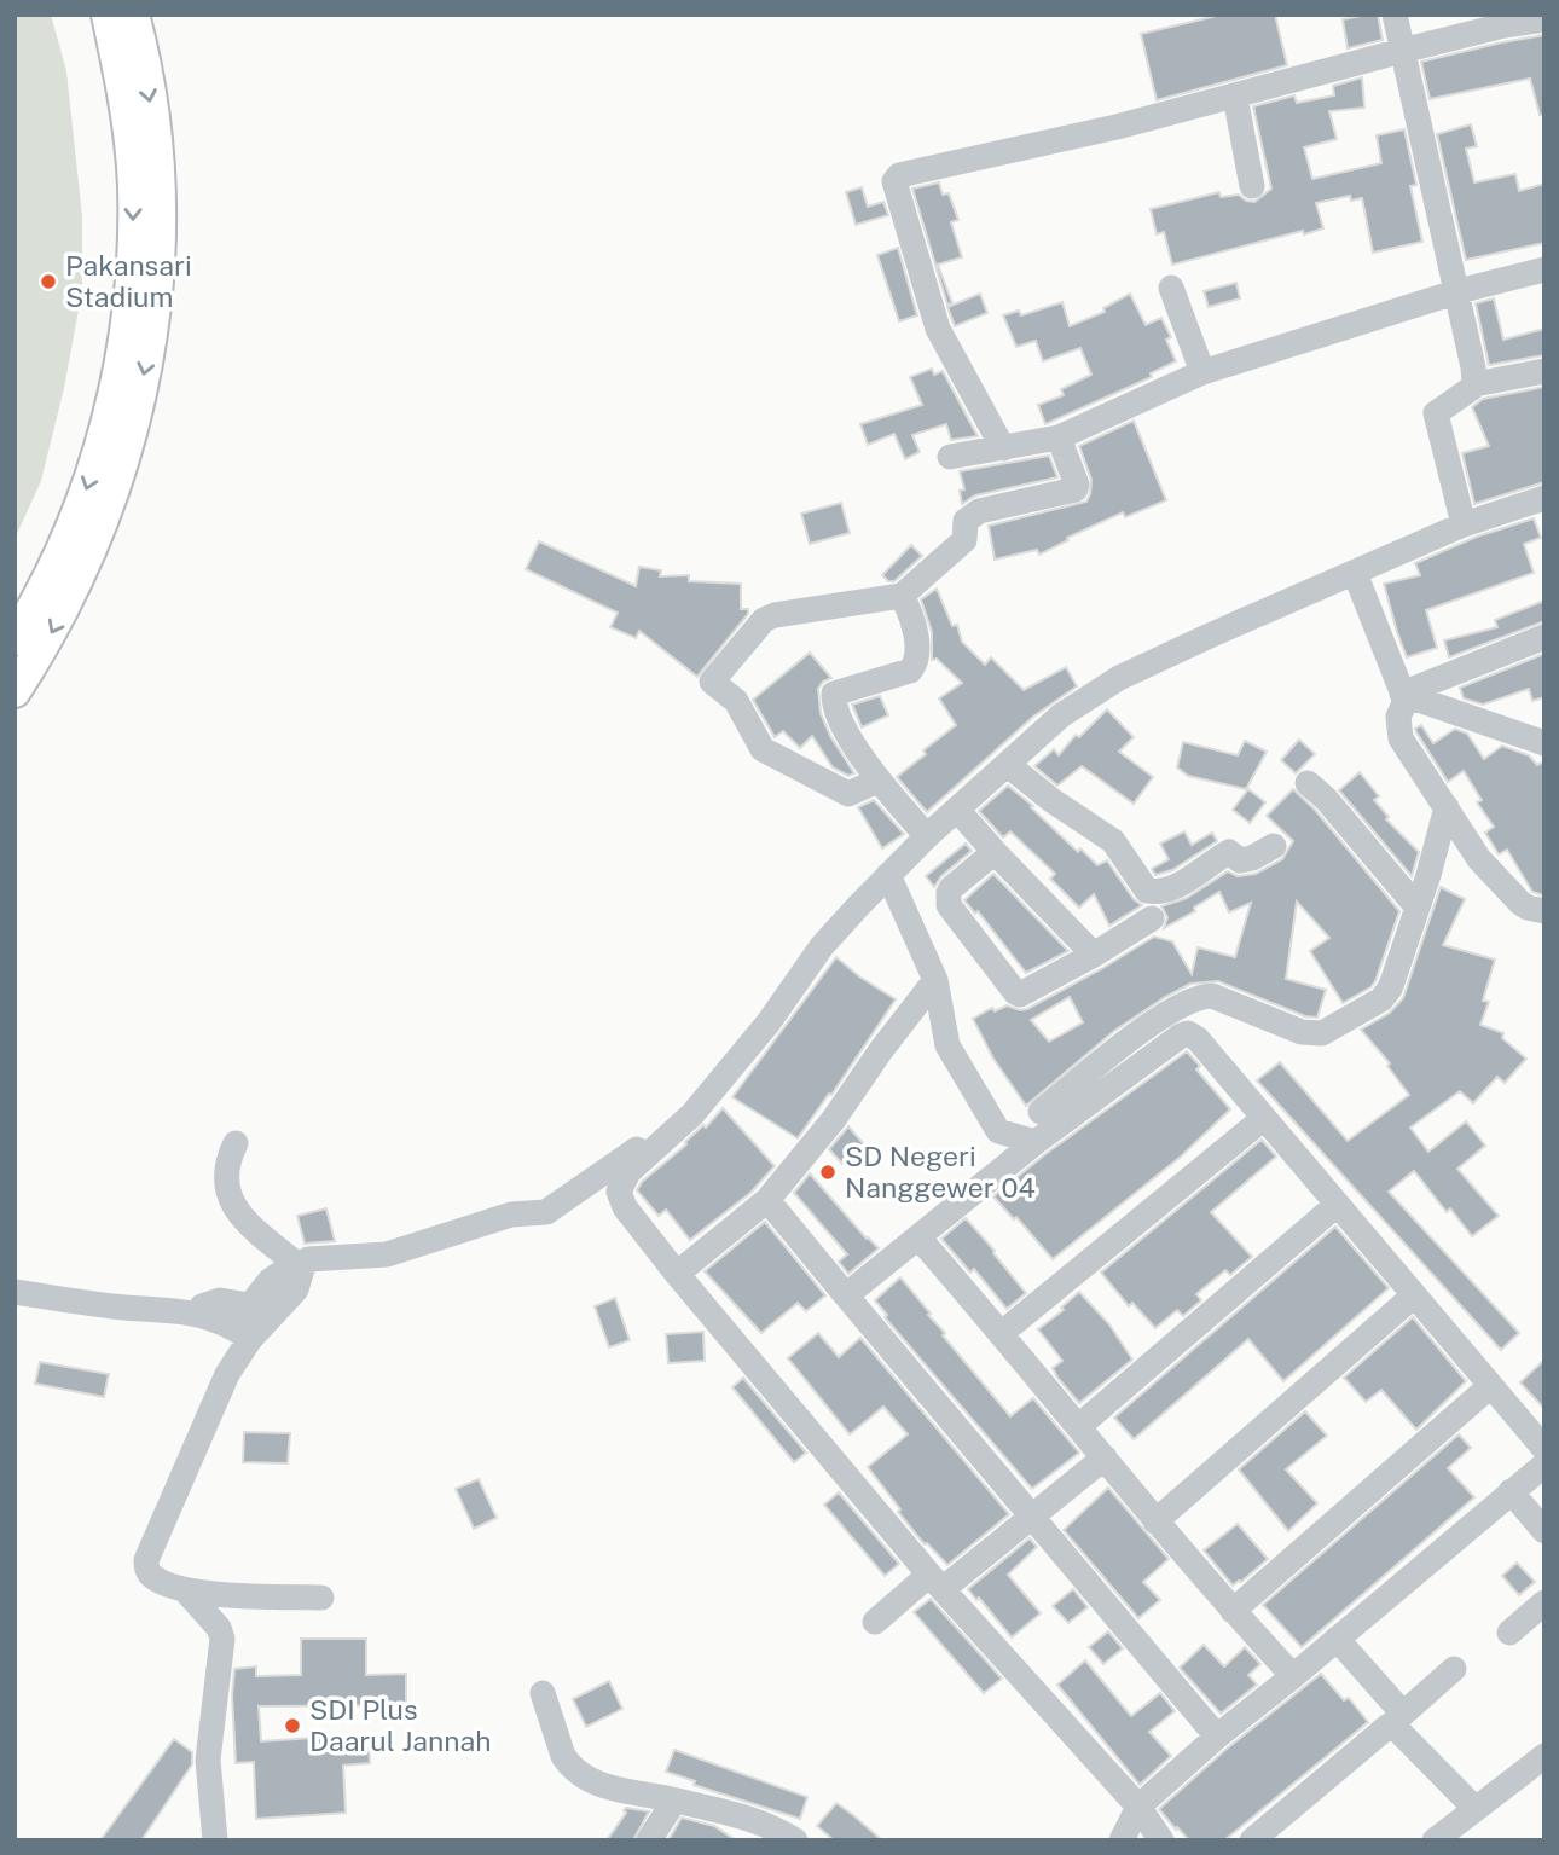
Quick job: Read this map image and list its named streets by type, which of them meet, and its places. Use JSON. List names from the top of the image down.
{
  "places": ["Pakansari Stadium", "SD Negeri Nanggewer 04", "SDI Plus Daarul Jannah"]
}
